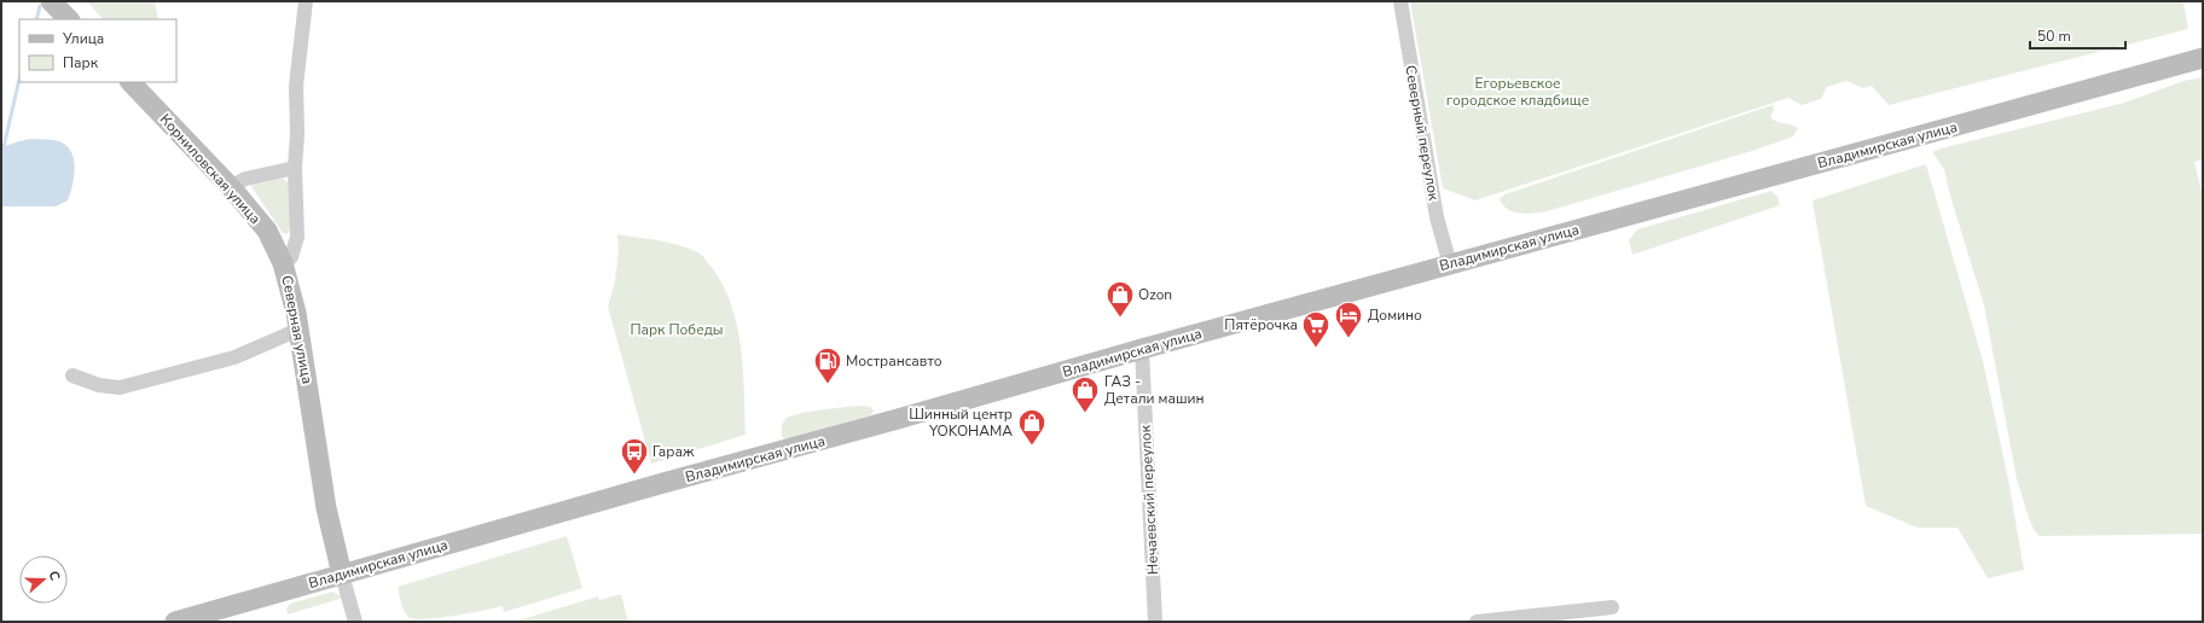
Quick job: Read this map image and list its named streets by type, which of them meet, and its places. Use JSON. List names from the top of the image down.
{
  "streets": {
    "street": [
      "Северный переулок",
      "Владимирская улица",
      "Корниловская улица",
      "Северная улица",
      "Нечаевский переулок"
    ]
  },
  "crossings": [
    ["Северный переулок", "Владимирская улица"],
    ["Владимирская улица", "Северная улица"],
    ["Владимирская улица", "Нечаевский переулок"],
    ["Корниловская улица", "Северная улица"]
  ],
  "parks": ["Егорьевское городское кладбище", "Парк Победы"],
  "places": {
    "shop": ["Ozon", "ГАЗ - Детали машин", "Шинный центр YOKOHAMA"],
    "hotel": ["Домино"],
    "supermarket": ["Пятёрочка"],
    "fuel station": ["Мострансавто"],
    "bus stop": ["Гараж"]
  },
  "legend": ["Улица", "Парк"],
  "scale_bar": "50 m",
  "north": "right"
}
